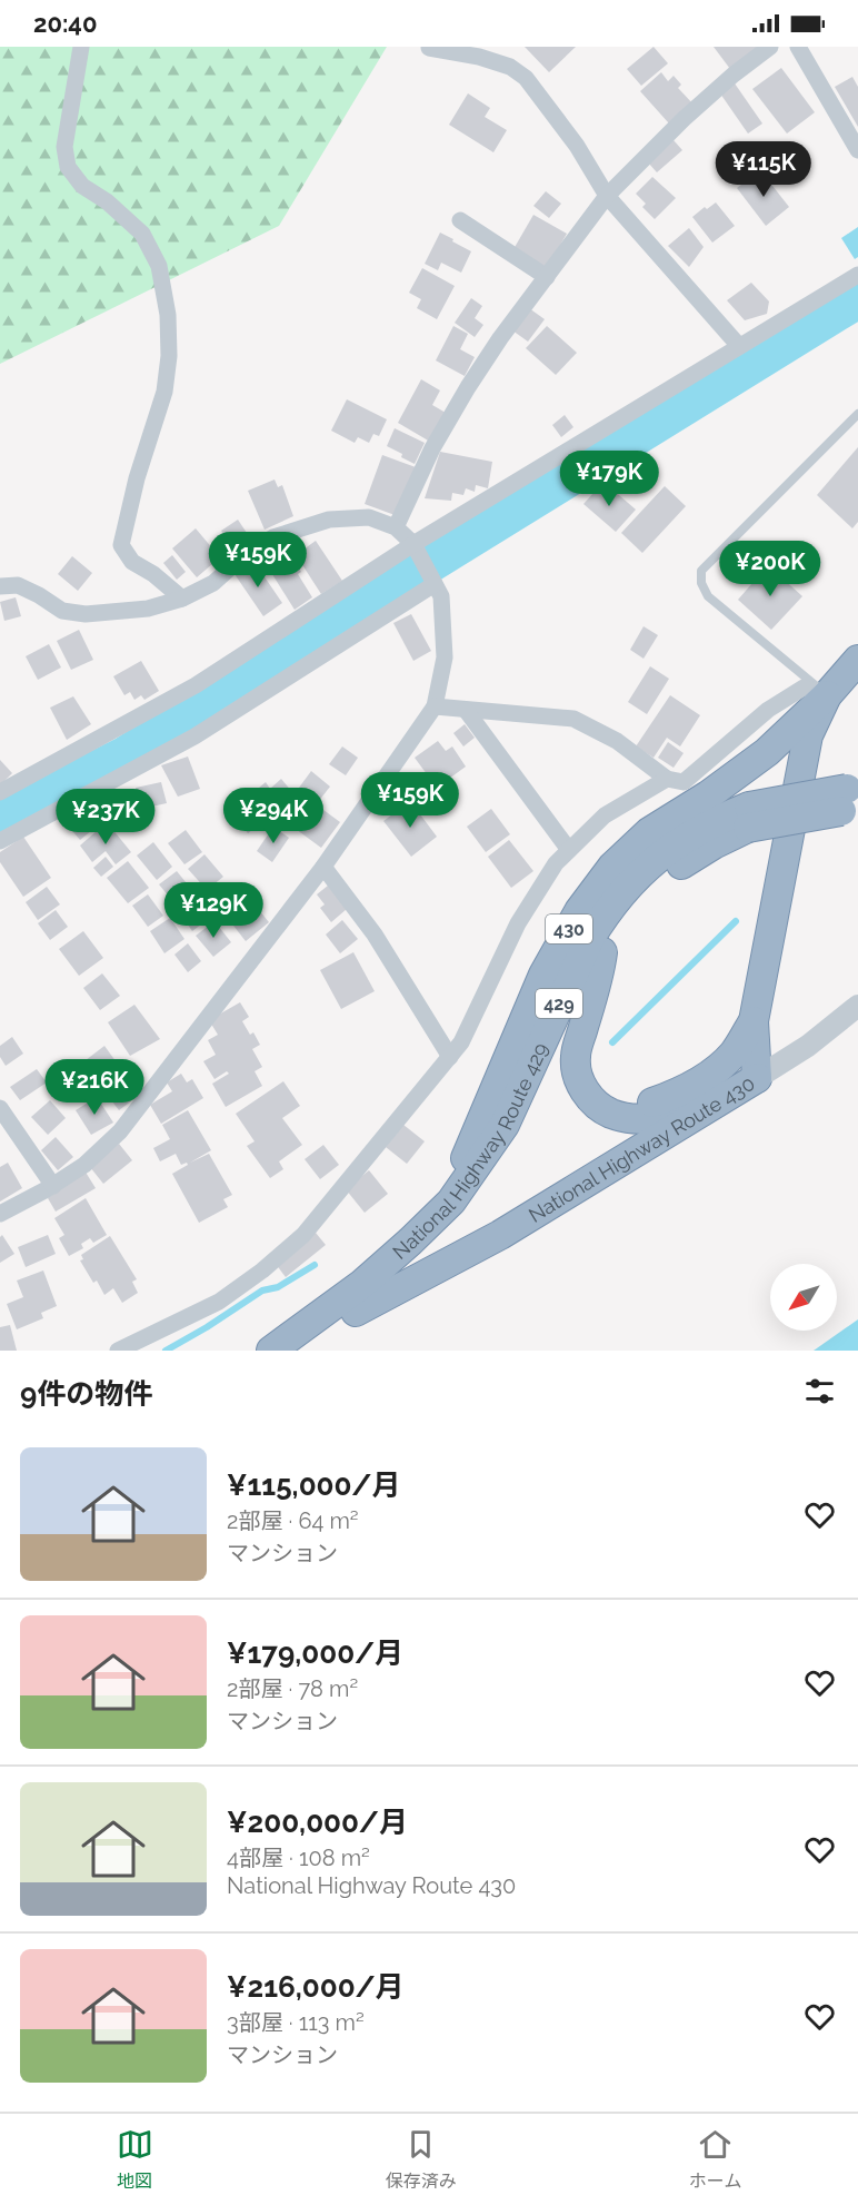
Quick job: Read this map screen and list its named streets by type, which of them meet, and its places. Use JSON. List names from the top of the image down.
{
  "streets": {
    "highway": [
      "430",
      "429",
      "National Highway Route 429",
      "National Highway Route 430"
    ]
  },
  "crossings": [
    ["National Highway Route 429", "National Highway Route 430"]
  ],
  "north": "bottom left",
  "page": {
    "status": "20:40",
    "price": [
      "¥115K",
      "¥179K",
      "¥159K",
      "¥200K",
      "¥159K",
      "¥294K",
      "¥237K",
      "¥129K",
      "¥216K"
    ],
    "heading": "9件の物件",
    "list": [
      {
        "name": "¥115,000/月",
        "note": "2部屋 · 64 m² · マンション"
      },
      {
        "name": "¥179,000/月",
        "note": "2部屋 · 78 m² · マンション"
      },
      {
        "name": "¥200,000/月",
        "note": "4部屋 · 108 m² · National Highway Route 430"
      },
      {
        "name": "¥216,000/月",
        "note": "3部屋 · 113 m² · マンション"
      }
    ],
    "tabs": ["地図", "保存済み", "ホーム"]
  }
}
